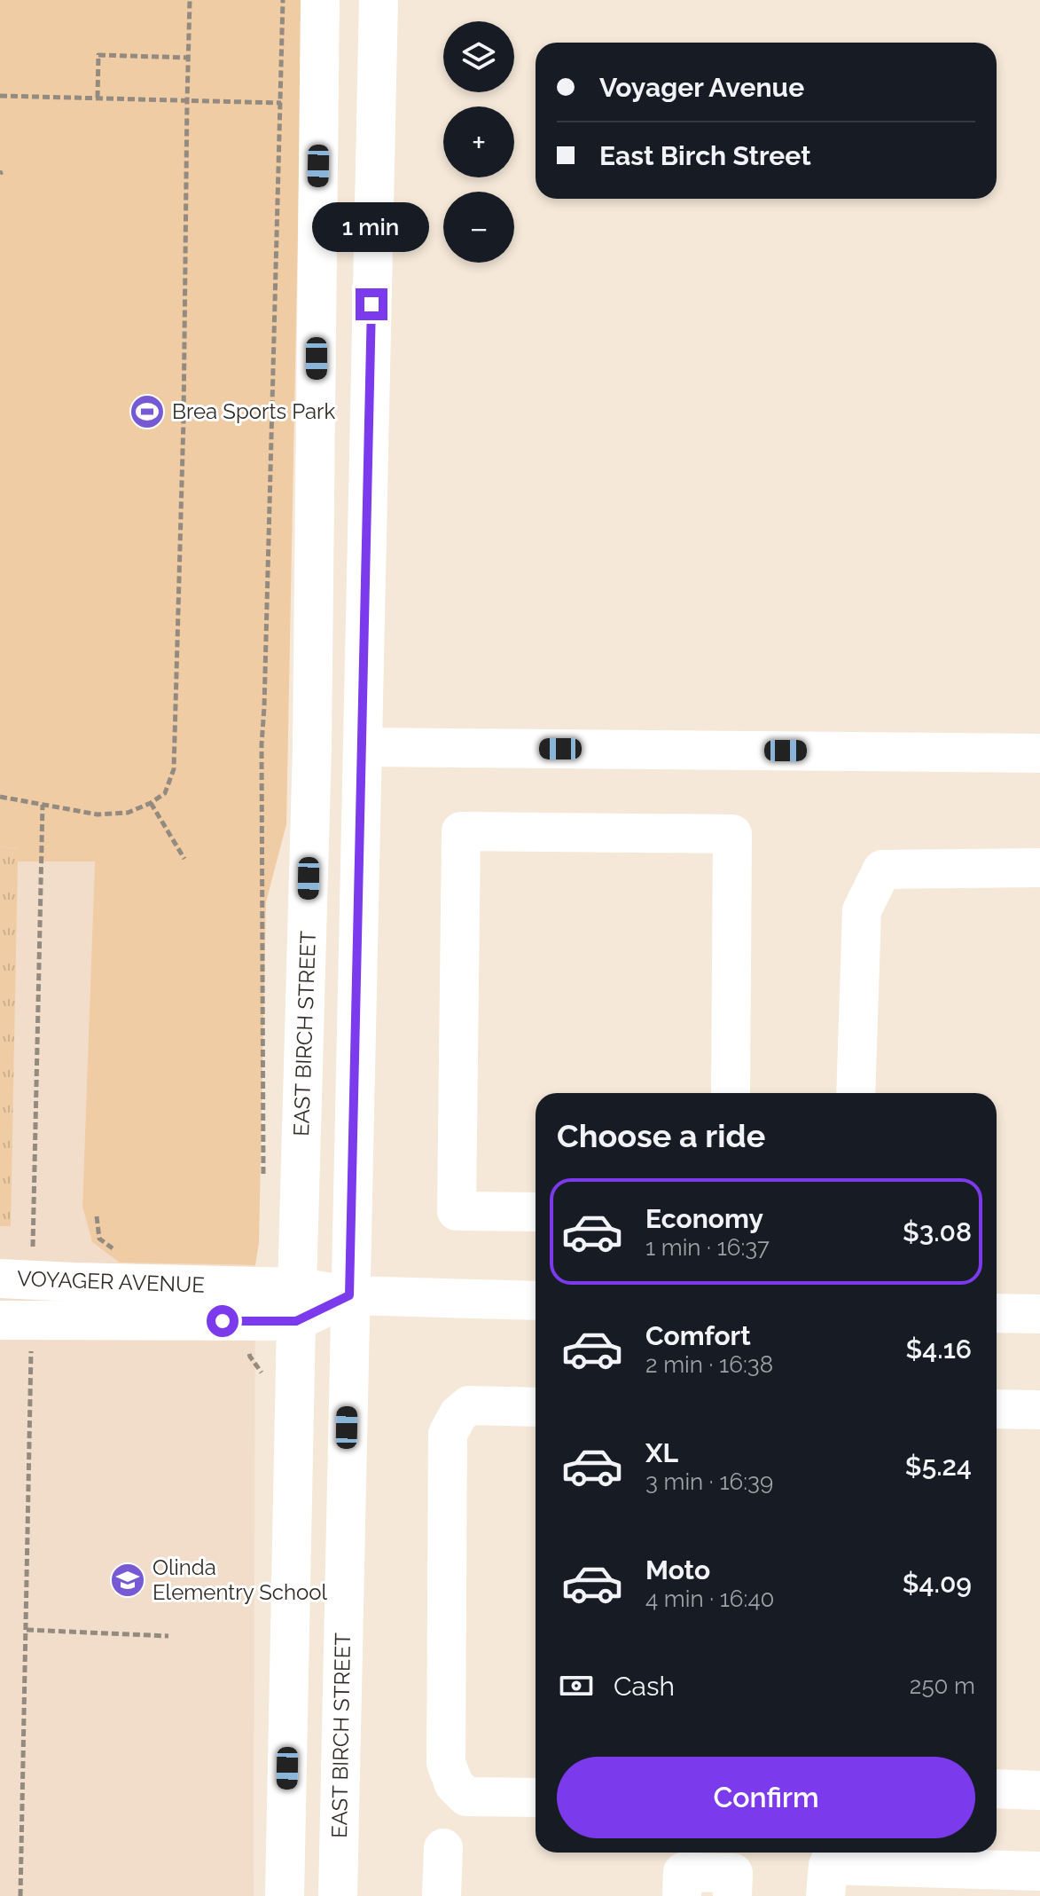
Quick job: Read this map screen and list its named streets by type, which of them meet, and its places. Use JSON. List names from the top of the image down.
{
  "streets": {
    "street": ["EAST BIRCH STREET", "VOYAGER AVENUE"]
  },
  "crossings": [
    ["EAST BIRCH STREET", "VOYAGER AVENUE"]
  ],
  "places": {
    "sports": ["Brea Sports Park"],
    "school or university": ["Olinda Elementry School"]
  },
  "page": {
    "map_buttons": ["+", "−"],
    "banner": ["Voyager Avenue", "East Birch Street"],
    "bubble": "1 min",
    "heading": "Choose a ride",
    "list": [
      {
        "name": "Economy",
        "note": "1 min · 16:37",
        "value": "$3.08"
      },
      {
        "name": "Comfort",
        "note": "2 min · 16:38",
        "value": "$4.16"
      },
      {
        "name": "XL",
        "note": "3 min · 16:39",
        "value": "$5.24"
      },
      {
        "name": "Moto",
        "note": "4 min · 16:40",
        "value": "$4.09"
      }
    ],
    "pay": ["Cash", "250 m"],
    "buttons": "Confirm"
  }
}
